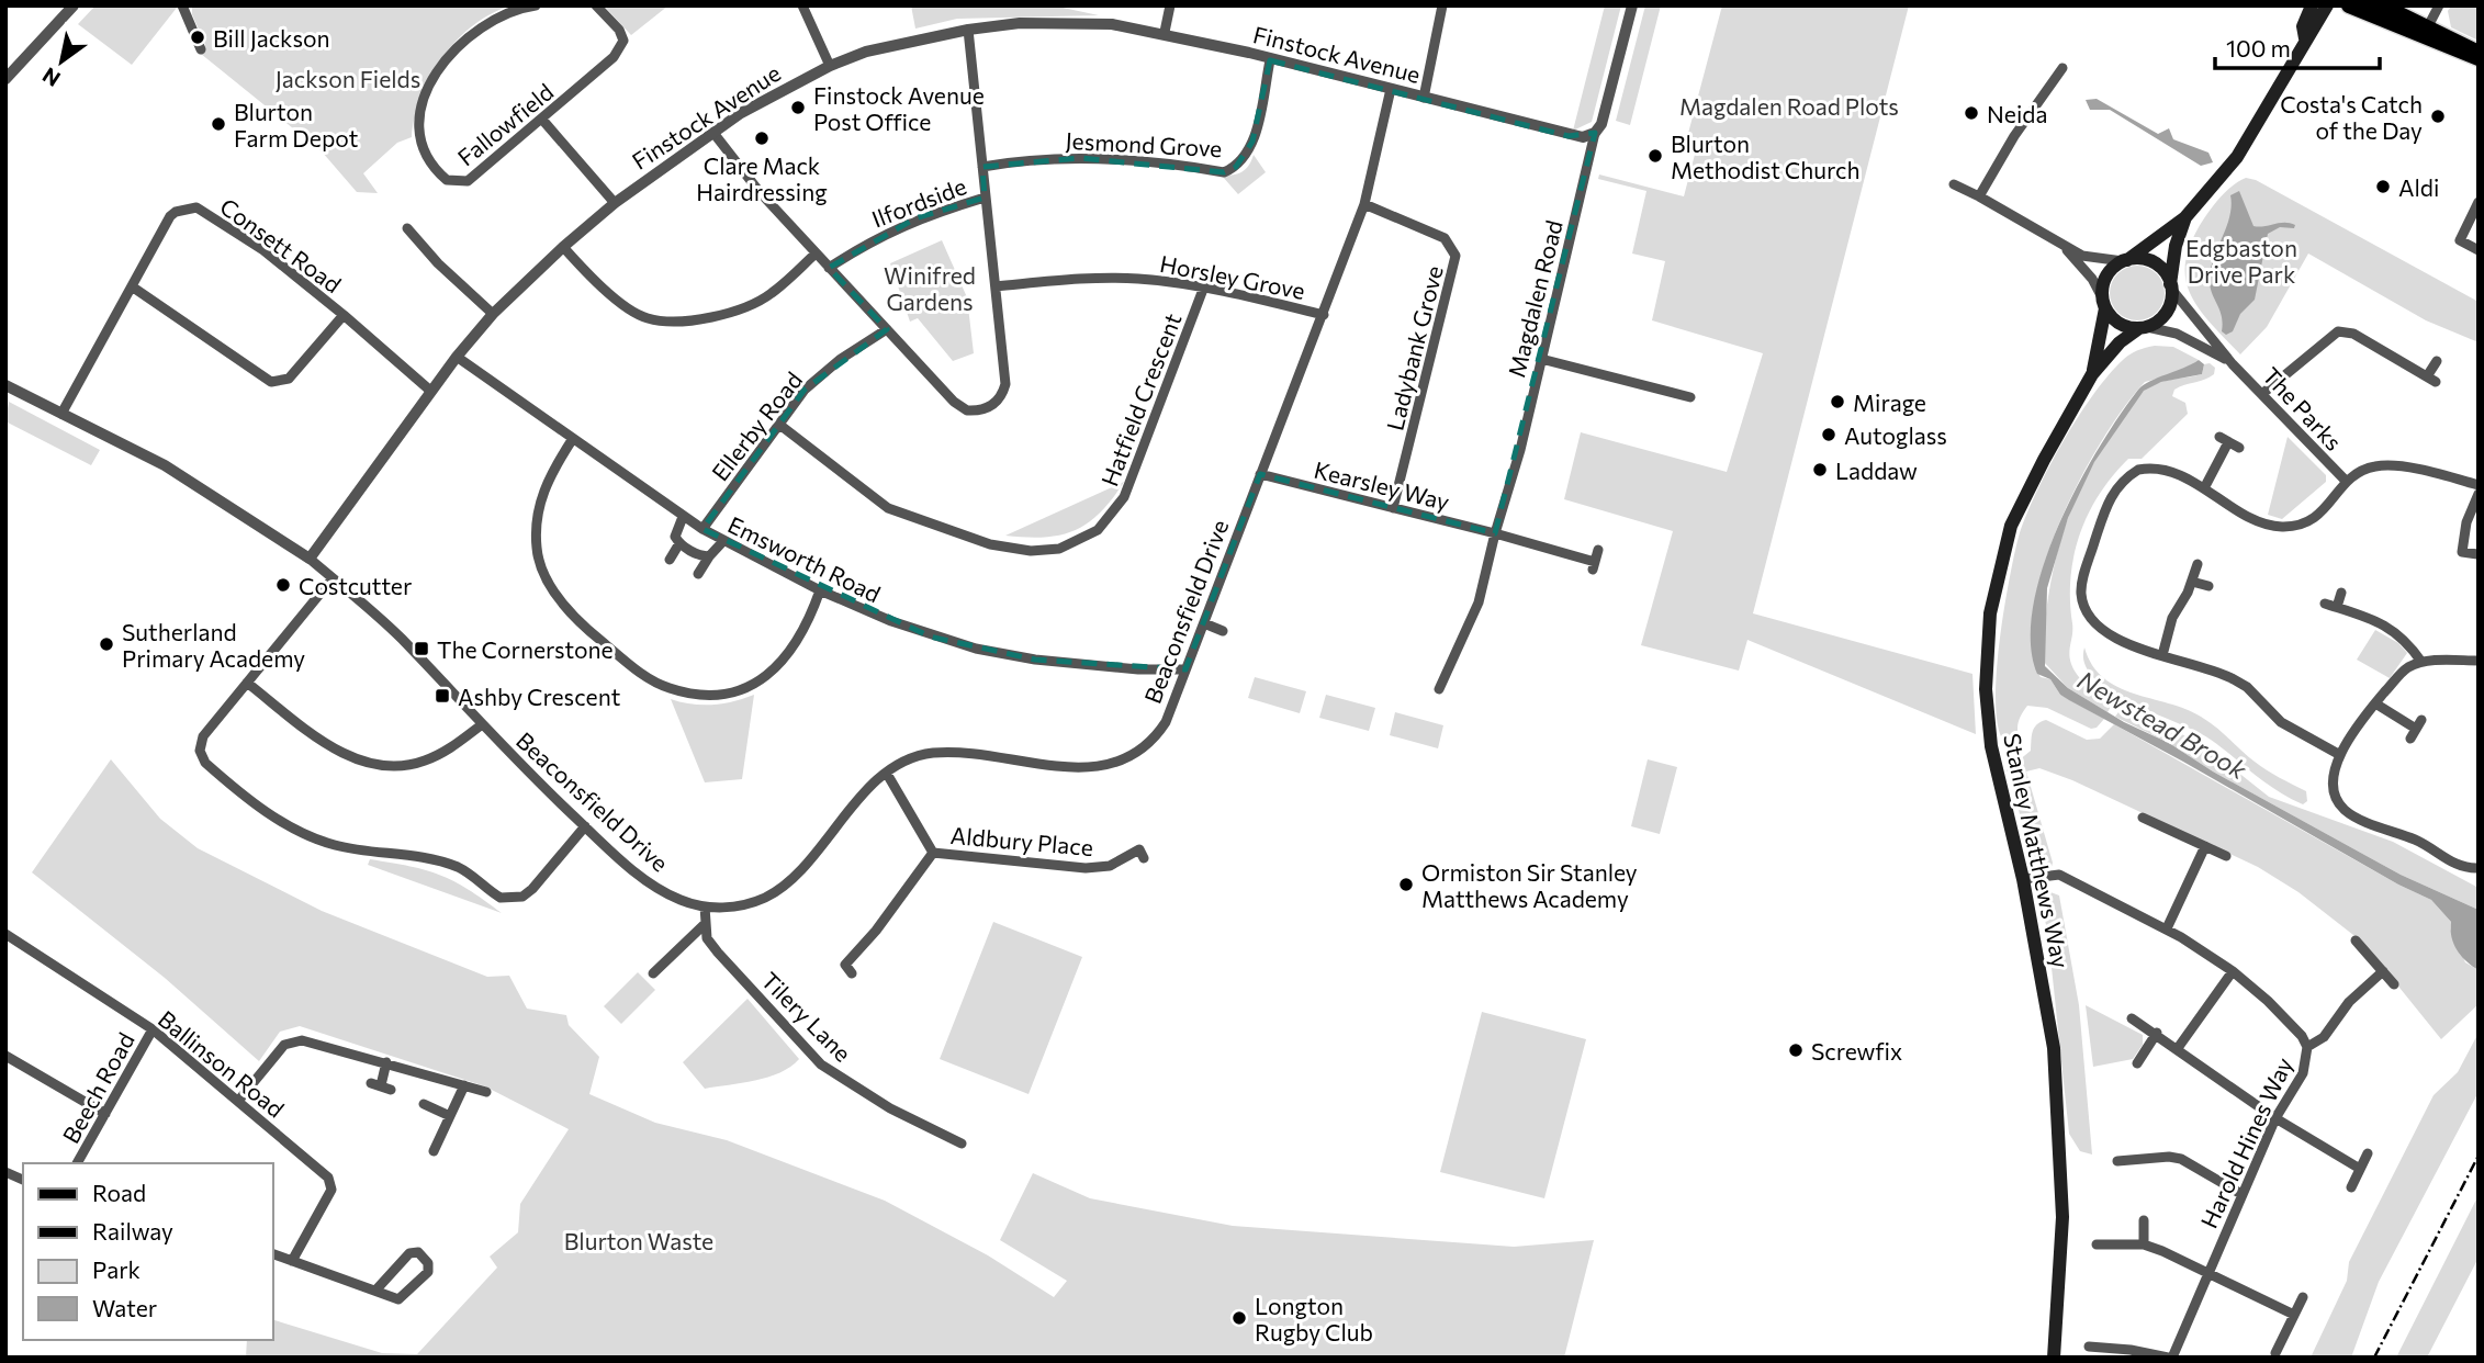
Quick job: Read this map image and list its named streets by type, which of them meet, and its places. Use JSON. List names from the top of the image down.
{
  "streets": {
    "main road": ["Stanley Matthews Way"],
    "street": [
      "Finstock Avenue",
      "Fallowfield",
      "Jesmond Grove",
      "Ilfordside",
      "Consett Road",
      "Horsley Grove",
      "Magdalen Road",
      "Ladybank Grove",
      "Hatfield Crescent",
      "The Parks",
      "Ellerby Road",
      "Kearsley Way",
      "Emsworth Road",
      "Beaconsfield Drive",
      "Aldbury Place",
      "Tilery Lane",
      "Ballinson Road",
      "Beech Road",
      "Harold Hines Way"
    ]
  },
  "crossings": [
    ["Finstock Avenue", "Jesmond Grove"],
    ["Finstock Avenue", "Consett Road"],
    ["Finstock Avenue", "Magdalen Road"],
    ["Finstock Avenue", "Emsworth Road"],
    ["Finstock Avenue", "Beaconsfield Drive"],
    ["Consett Road", "Beaconsfield Drive"],
    ["Horsley Grove", "Hatfield Crescent"],
    ["Horsley Grove", "Beaconsfield Drive"],
    ["Magdalen Road", "Kearsley Way"],
    ["Ladybank Grove", "Kearsley Way"],
    ["Ladybank Grove", "Beaconsfield Drive"],
    ["Hatfield Crescent", "Ellerby Road"],
    ["The Parks", "Stanley Matthews Way"],
    ["Ellerby Road", "Emsworth Road"],
    ["Kearsley Way", "Beaconsfield Drive"],
    ["Emsworth Road", "Beaconsfield Drive"],
    ["Stanley Matthews Way", "Harold Hines Way"],
    ["Ballinson Road", "Beech Road"]
  ],
  "water": ["Newstead Brook"],
  "parks": [
    "Jackson Fields",
    "Magdalen Road Plots",
    "Edgbaston Drive Park",
    "Winifred Gardens",
    "Blurton Waste"
  ],
  "places": {
    "other": [
      "Bill Jackson",
      "Finstock Avenue Post Office",
      "Neida",
      "Costa's Catch of the Day",
      "Blurton Farm Depot",
      "Clare Mack Hairdressing",
      "Blurton Methodist Church",
      "Aldi",
      "Mirage",
      "Autoglass",
      "Laddaw",
      "Costcutter",
      "Sutherland Primary Academy",
      "Ormiston Sir Stanley Matthews Academy",
      "Screwfix",
      "Longton Rugby Club"
    ],
    "transit": ["The Cornerstone", "Ashby Crescent"]
  },
  "legend": [
    "Road",
    "Railway",
    "Park",
    "Water"
  ],
  "scale_bar": "100 m",
  "north": "bottom left"
}
